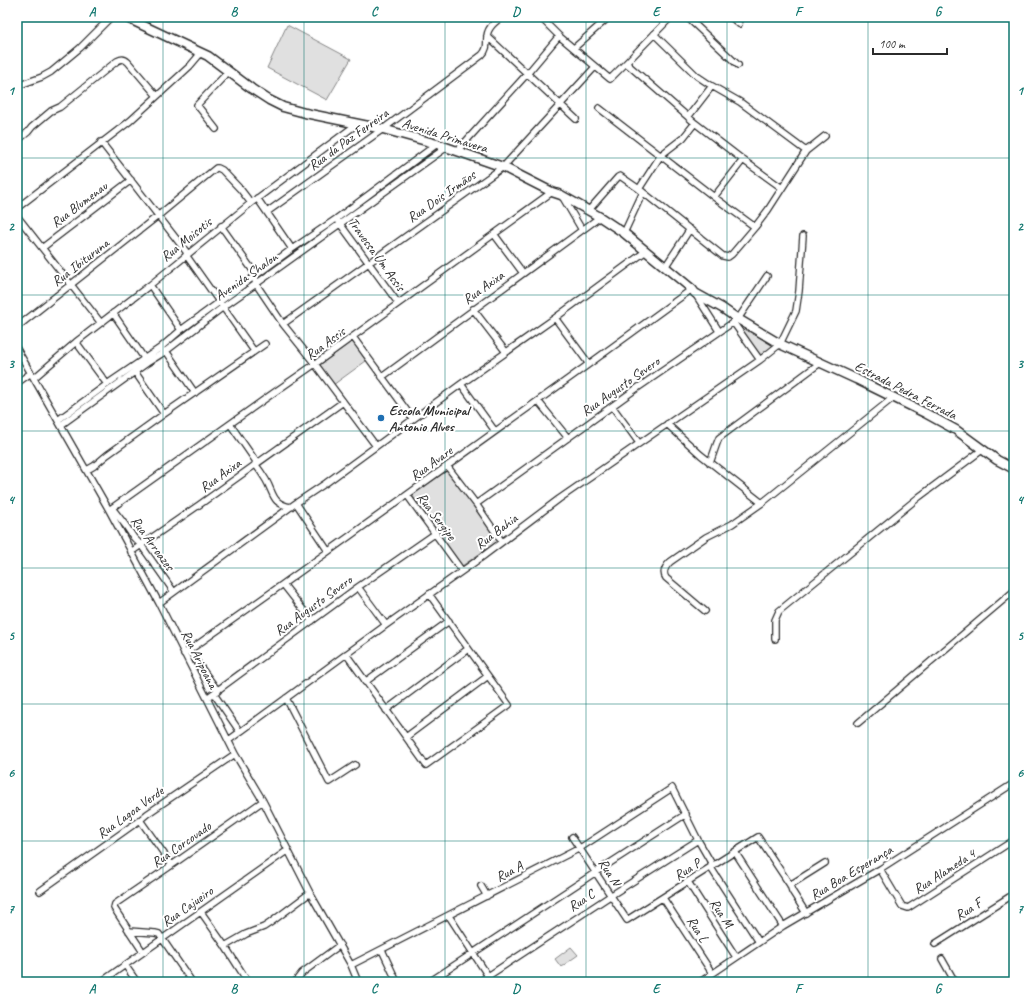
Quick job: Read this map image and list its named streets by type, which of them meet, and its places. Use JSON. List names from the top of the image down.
{
  "streets": {
    "street": [
      "Avenida Primavera",
      "Rua da Paz Ferreira",
      "Rua Dois Irmãos",
      "Rua Blumenau",
      "Rua Moisotis",
      "Travessa Um Assis",
      "Rua Ibituruna",
      "Avenida Shalon",
      "Rua Axixa",
      "Rua Assis",
      "Rua Augusto Severo",
      "Estrada Pedra Ferrada",
      "Rua Avare",
      "Rua Sergipe",
      "Rua Bahia",
      "Rua Arroazes",
      "Rua Aripoana",
      "Rua Lagoa Verde",
      "Rua Corcovado",
      "Rua P",
      "Rua A",
      "Rua Alameda 4",
      "Rua N",
      "Rua Boa Esperança",
      "Rua C",
      "Rua Cajueiro",
      "Rua F",
      "Rua M",
      "Rua L"
    ]
  },
  "crossings": [
    ["Avenida Primavera", "Rua da Paz Ferreira"],
    ["Avenida Primavera", "Rua Dois Irmãos"],
    ["Avenida Primavera", "Rua Moisotis"],
    ["Avenida Primavera", "Avenida Shalon"],
    ["Avenida Primavera", "Rua Axixa"],
    ["Avenida Primavera", "Rua Assis"],
    ["Avenida Primavera", "Rua Augusto Severo"],
    ["Avenida Primavera", "Estrada Pedra Ferrada"],
    ["Avenida Primavera", "Rua Avare"],
    ["Avenida Primavera", "Rua Bahia"],
    ["Rua Dois Irmãos", "Travessa Um Assis"],
    ["Rua Moisotis", "Rua Ibituruna"],
    ["Rua Moisotis", "Rua Aripoana"],
    ["Travessa Um Assis", "Avenida Shalon"],
    ["Travessa Um Assis", "Rua Assis"],
    ["Avenida Shalon", "Rua Aripoana"],
    ["Rua Axixa", "Rua Arroazes"],
    ["Rua Axixa", "Rua Aripoana"],
    ["Rua Assis", "Rua Arroazes"],
    ["Rua Assis", "Rua Aripoana"],
    ["Rua Augusto Severo", "Rua Sergipe"],
    ["Rua Augusto Severo", "Rua Aripoana"],
    ["Estrada Pedra Ferrada", "Rua Bahia"],
    ["Rua Avare", "Rua Sergipe"],
    ["Rua Avare", "Rua Aripoana"],
    ["Rua Sergipe", "Rua Bahia"],
    ["Rua Bahia", "Rua Aripoana"],
    ["Rua Arroazes", "Rua Aripoana"],
    ["Rua Aripoana", "Rua Lagoa Verde"],
    ["Rua Aripoana", "Rua Corcovado"],
    ["Rua Aripoana", "Rua A"],
    ["Rua Aripoana", "Rua Cajueiro"],
    ["Rua P", "Rua N"],
    ["Rua P", "Rua M"],
    ["Rua P", "Rua L"],
    ["Rua A", "Rua N"],
    ["Rua Alameda 4", "Rua Boa Esperança"],
    ["Rua N", "Rua C"],
    ["Rua Boa Esperança", "Rua M"],
    ["Rua Boa Esperança", "Rua L"]
  ],
  "places": ["Escola Municipal Antonio Alves"],
  "scale_bar": "100 m",
  "grid": {
    "columns": [
      "A",
      "B",
      "C",
      "D",
      "E",
      "F",
      "G"
    ],
    "rows": [
      "1",
      "2",
      "3",
      "4",
      "5",
      "6",
      "7"
    ]
  }
}
